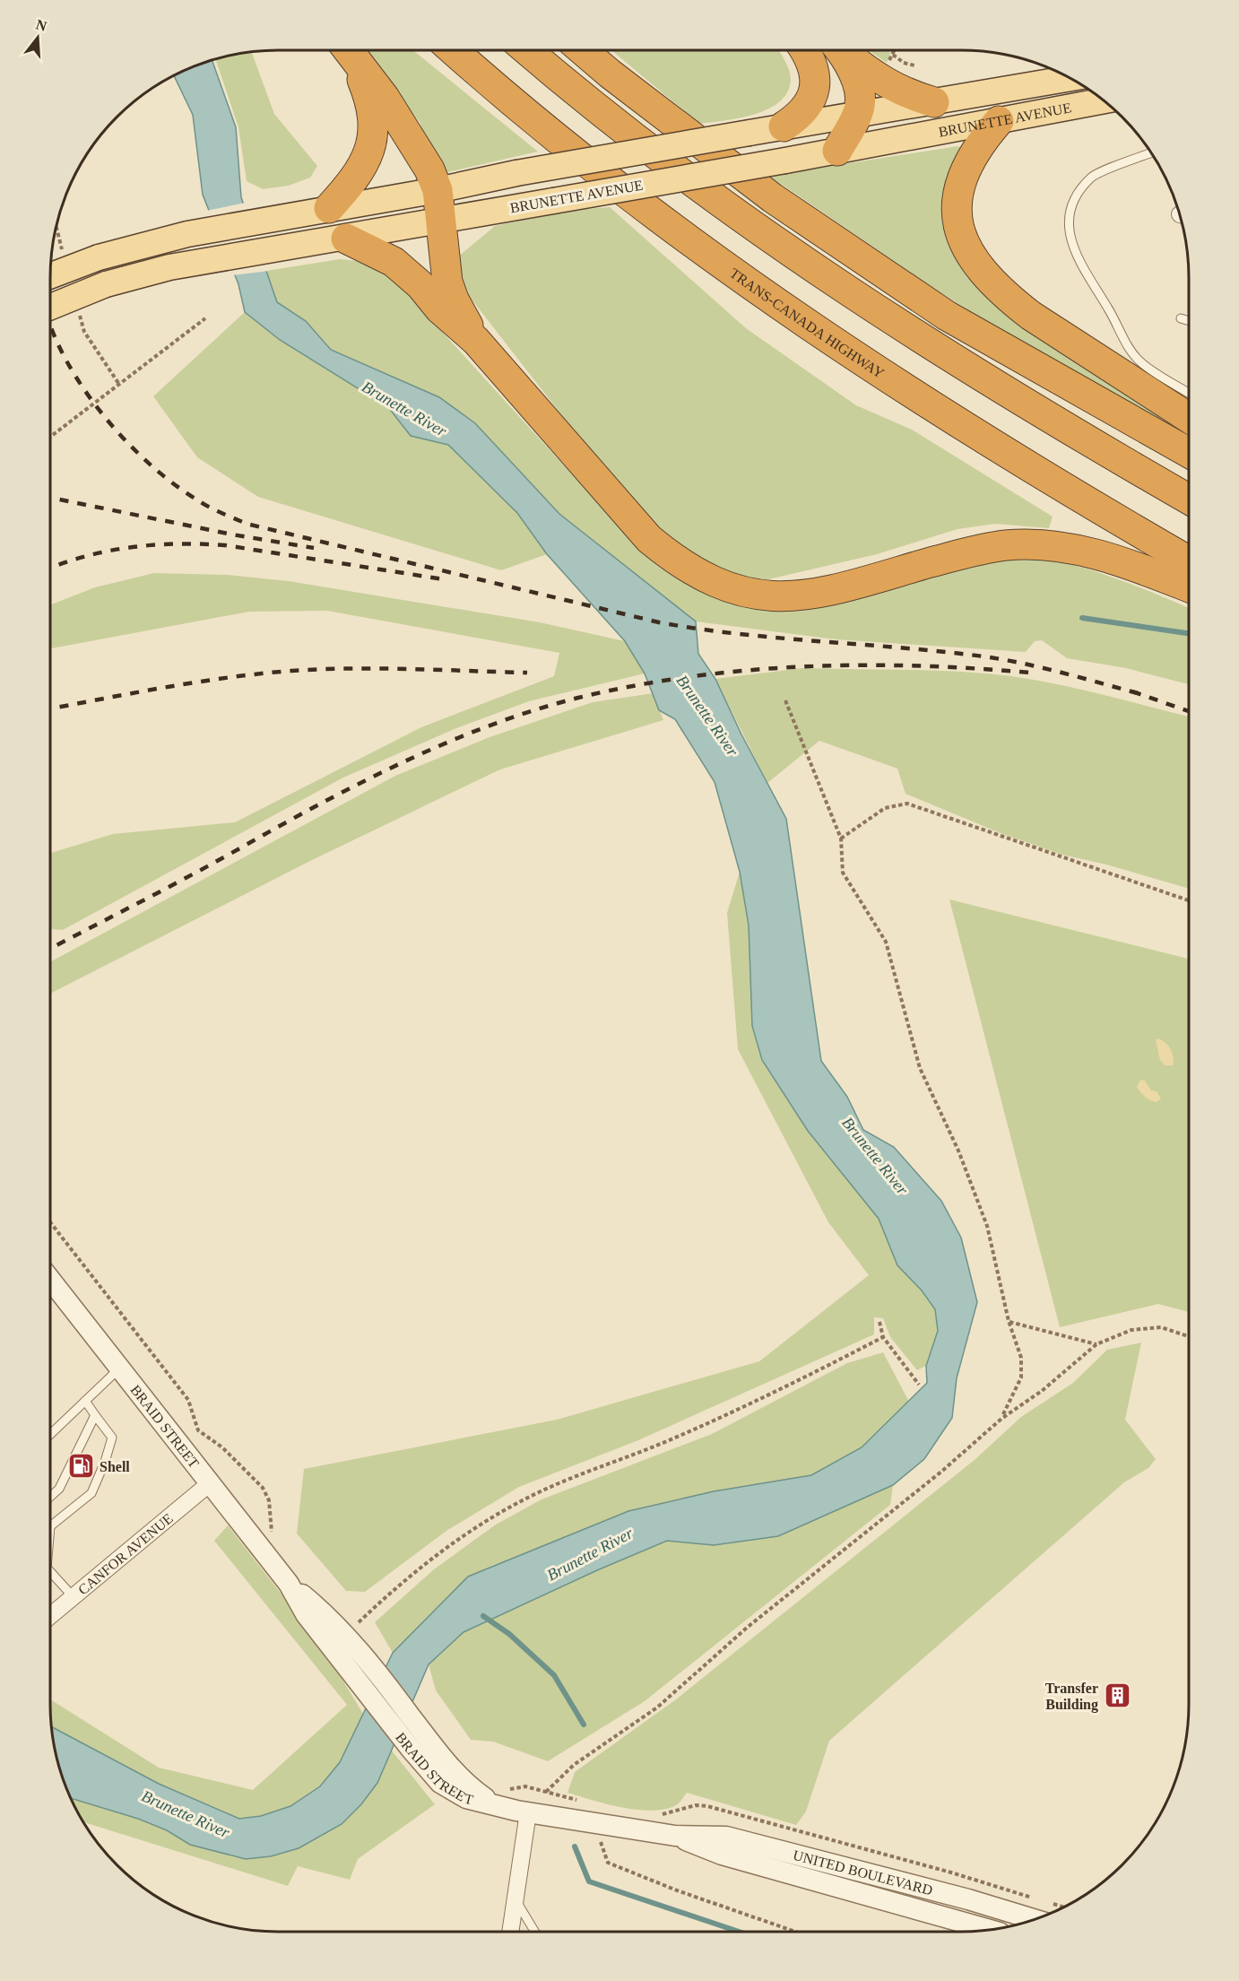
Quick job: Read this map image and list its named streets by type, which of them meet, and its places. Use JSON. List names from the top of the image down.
{
  "streets": {
    "highway": ["TRANS-CANADA HIGHWAY"],
    "main road": ["BRUNETTE AVENUE"],
    "street": ["BRAID STREET", "CANFOR AVENUE", "UNITED BOULEVARD"]
  },
  "crossings": [
    ["BRAID STREET", "CANFOR AVENUE"],
    ["BRAID STREET", "UNITED BOULEVARD"]
  ],
  "water": ["Brunette River"],
  "places": {
    "fuel station": ["Shell"],
    "building": ["Transfer Building"]
  },
  "north": "top"
}
